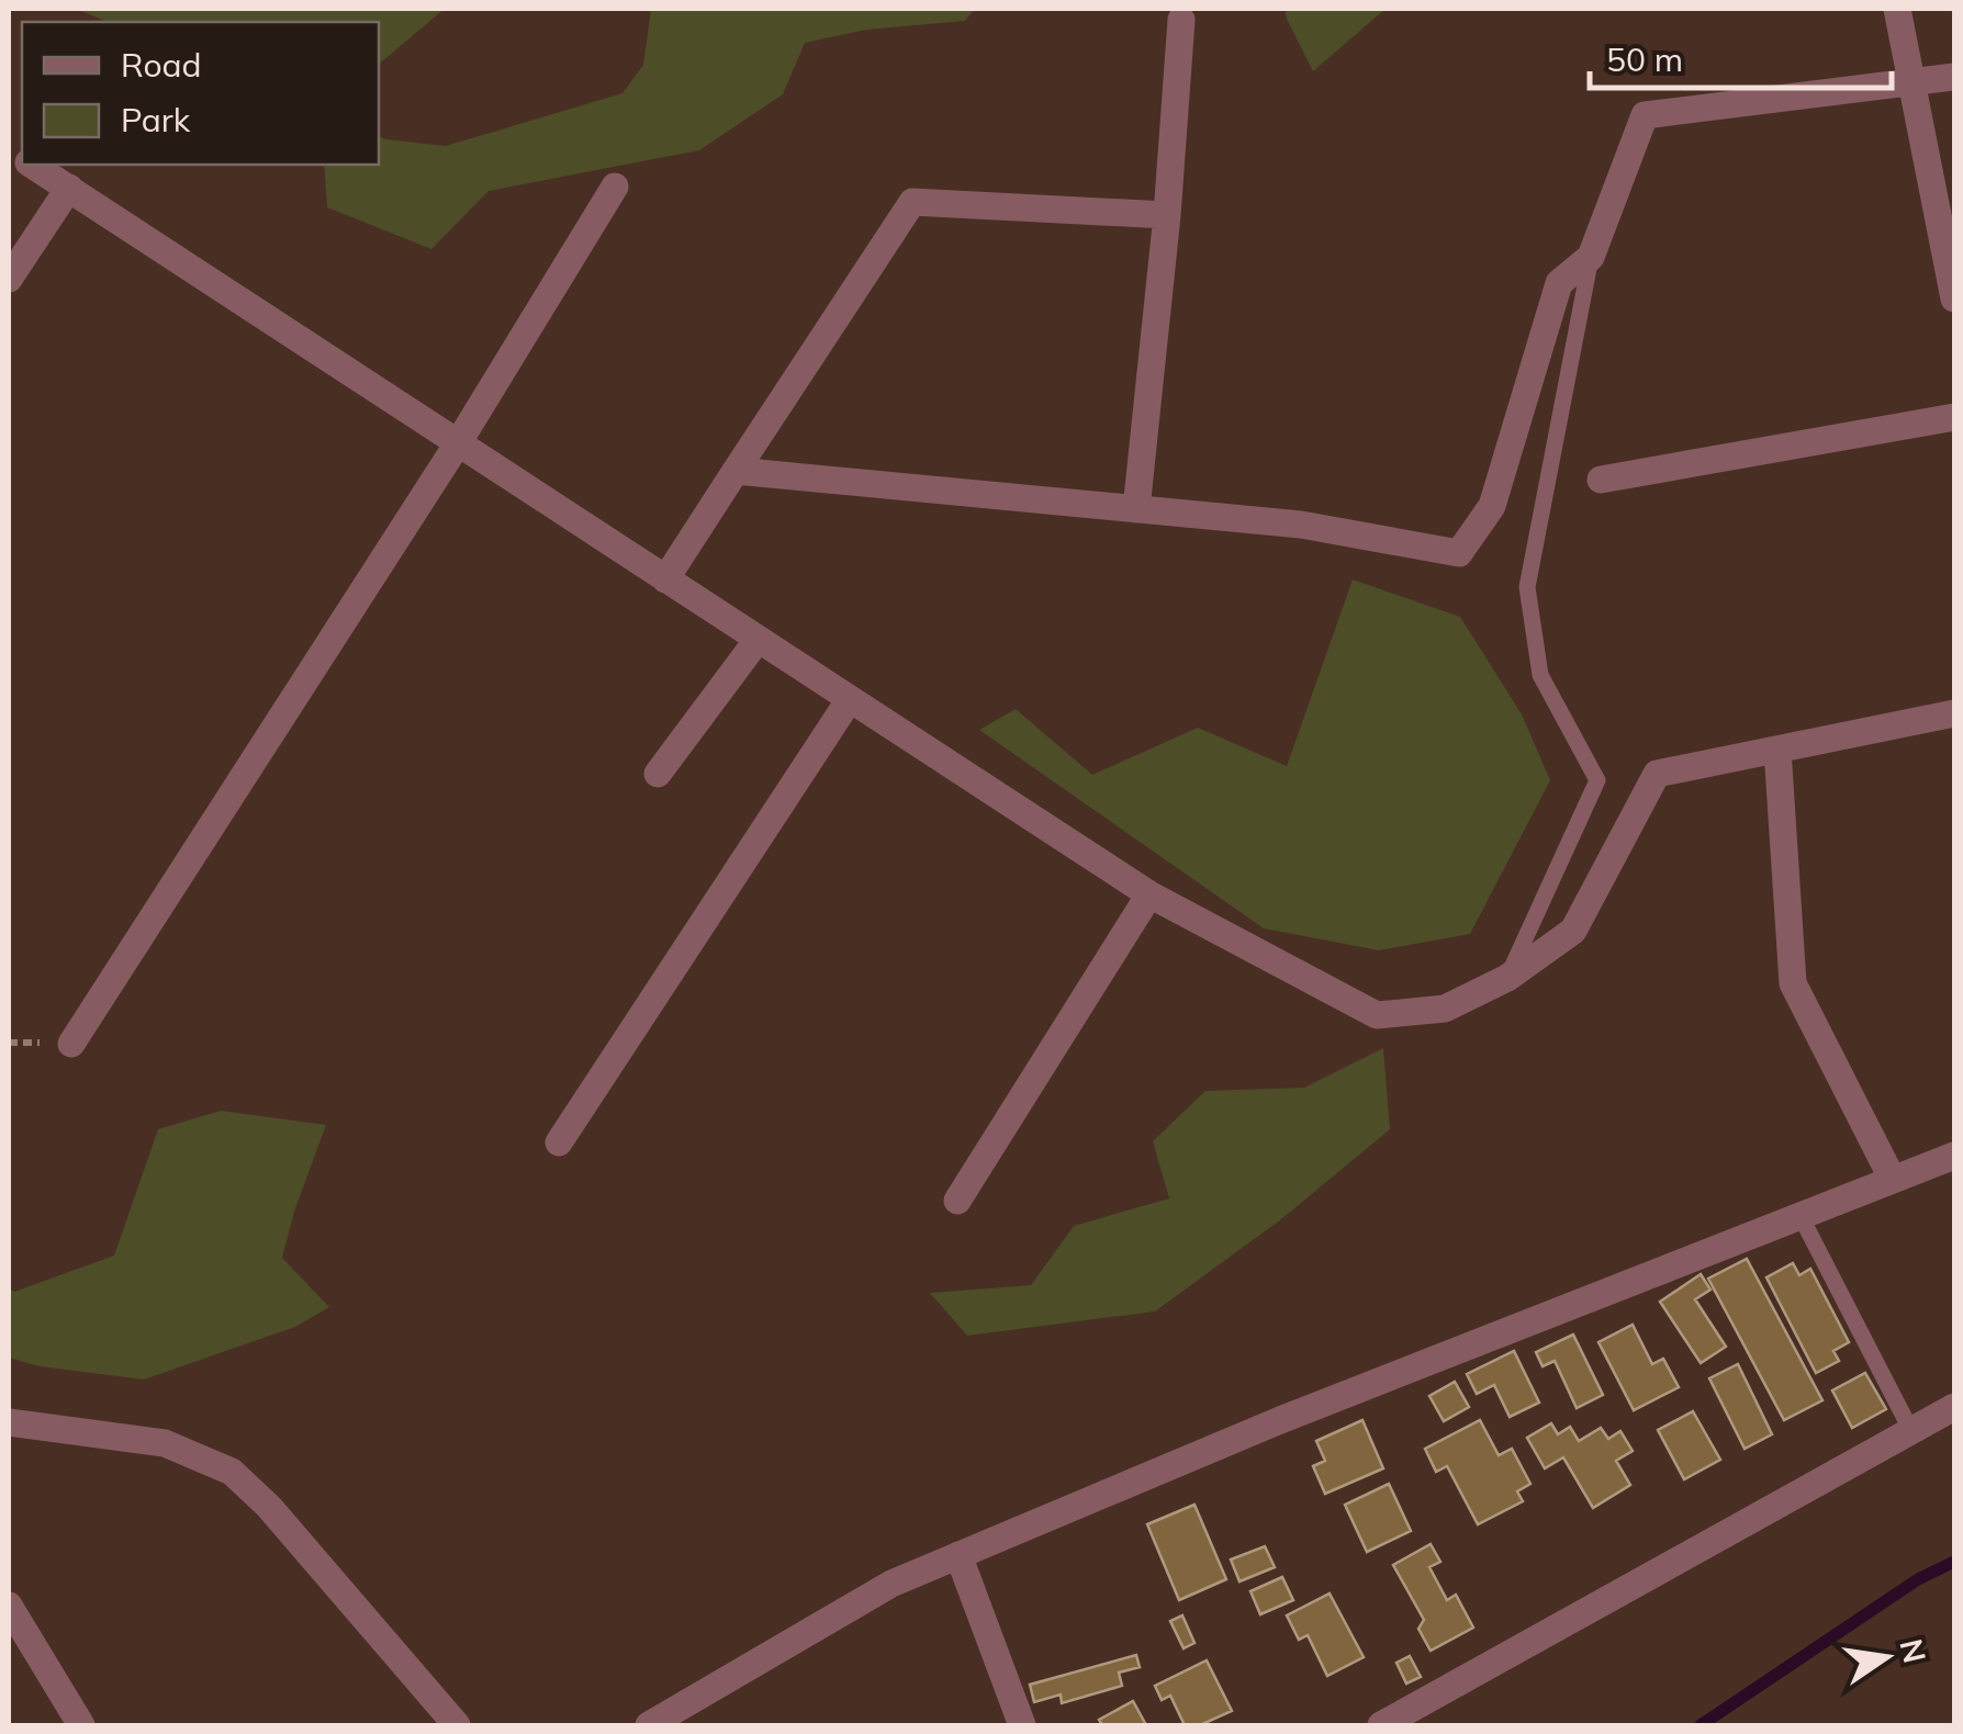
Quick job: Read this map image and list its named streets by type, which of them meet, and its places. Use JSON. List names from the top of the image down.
{
  "legend": ["Road", "Park"],
  "scale_bar": "50 m",
  "north": "right"
}
